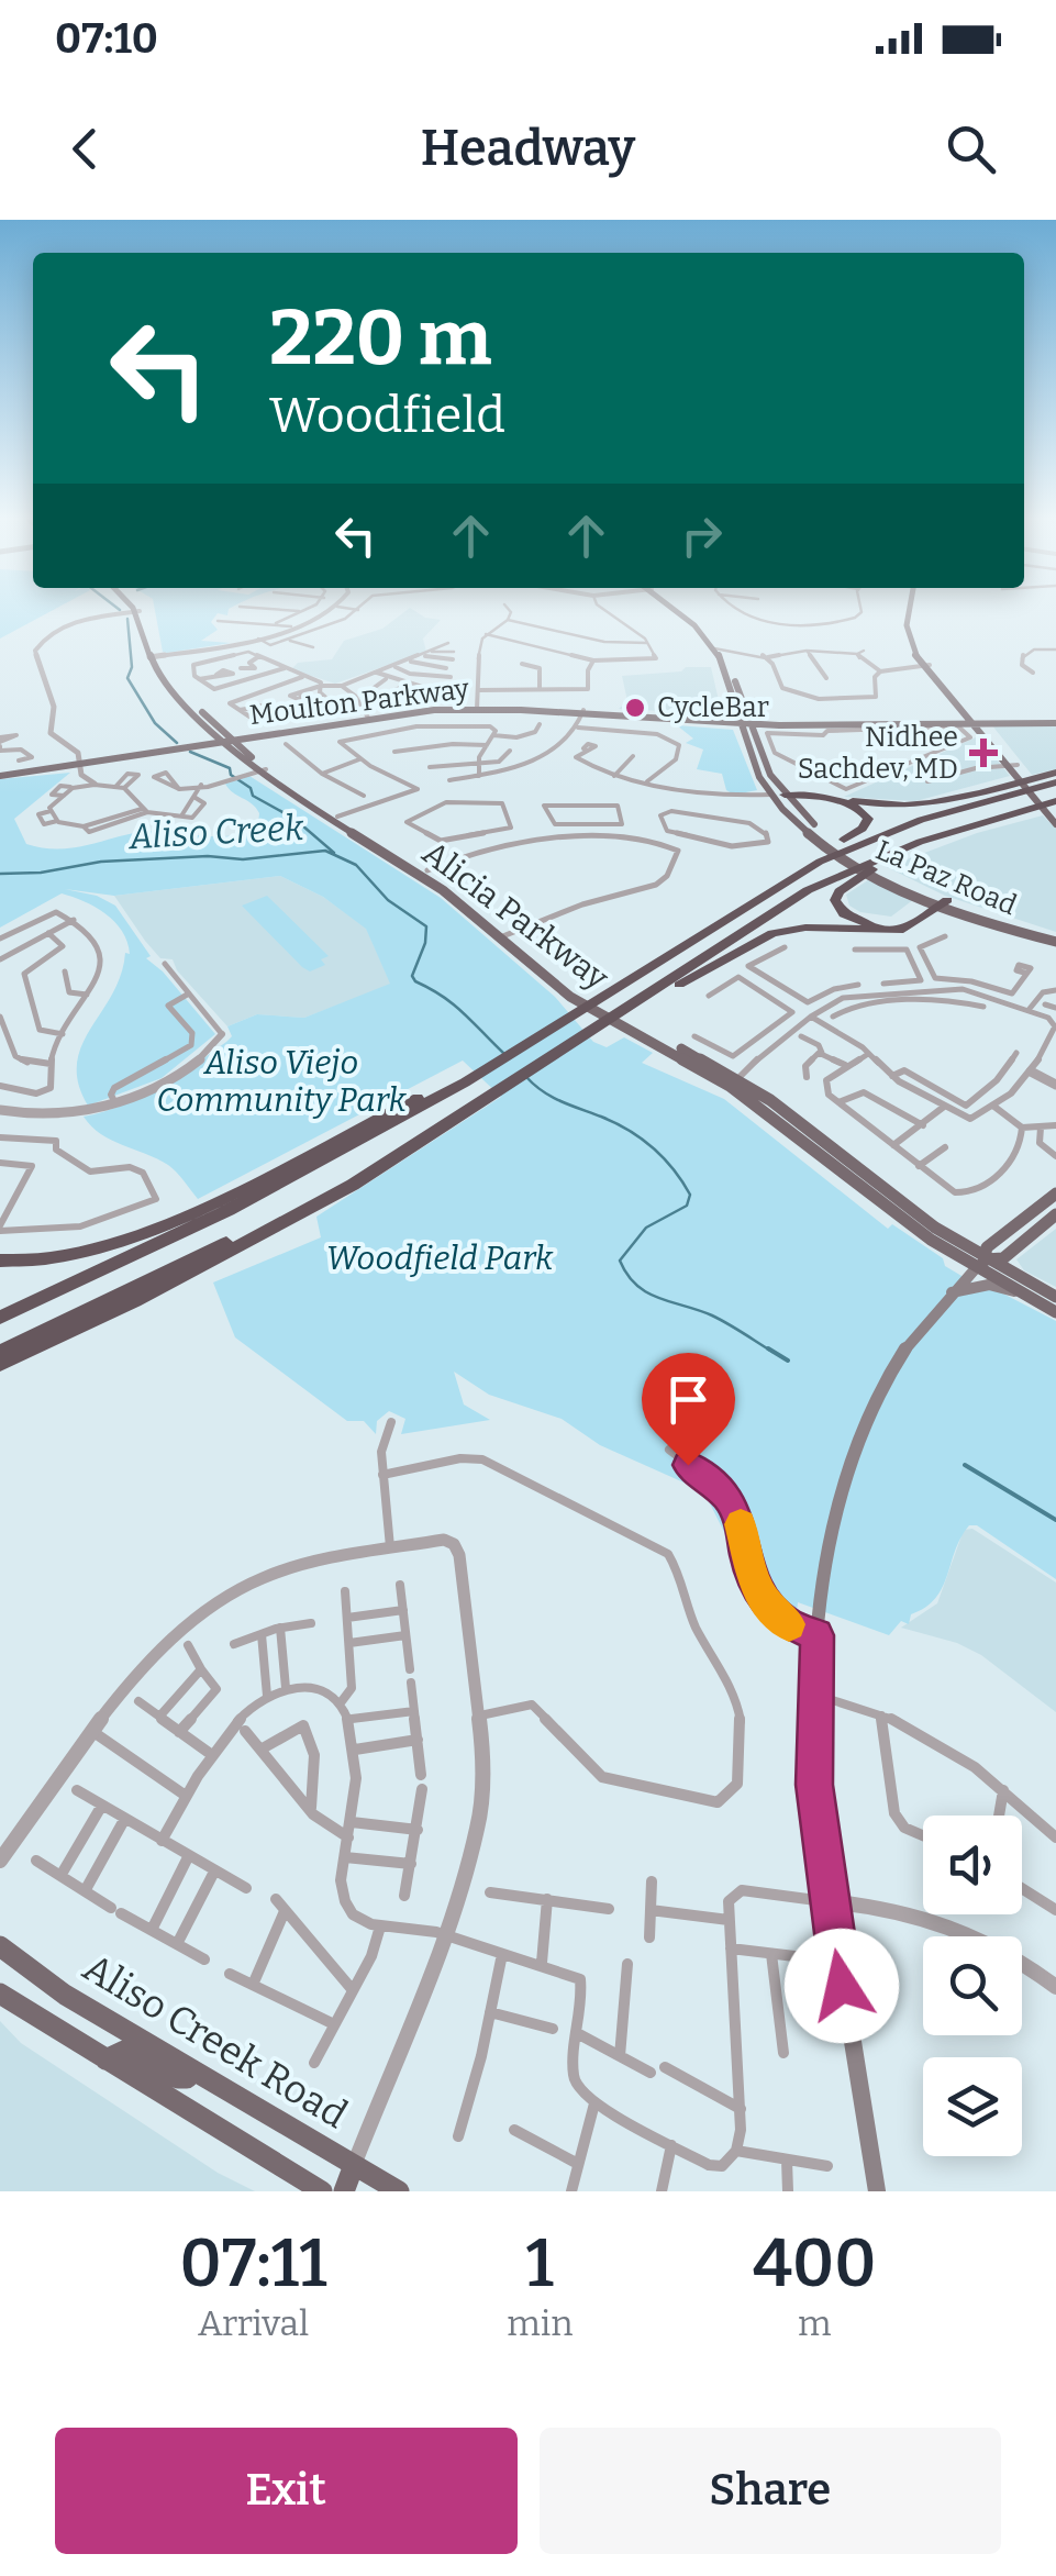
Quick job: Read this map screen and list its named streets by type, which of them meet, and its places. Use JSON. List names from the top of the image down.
{
  "streets": {
    "main road": [
      "Moulton Parkway",
      "La Paz Road",
      "Alicia Parkway",
      "Aliso Creek Road"
    ]
  },
  "crossings": [
    ["Moulton Parkway", "La Paz Road"],
    ["Moulton Parkway", "Alicia Parkway"]
  ],
  "water": ["Aliso Creek"],
  "parks": ["Aliso Viejo Community Park", "Woodfield Park"],
  "places": {
    "other": ["CycleBar"],
    "health": ["Nidhee Sachdev, MD"]
  },
  "page": {
    "status": "07:10",
    "header": "Headway",
    "turn": ["220 m", "Woodfield"],
    "eta": [
      "07:11",
      "Arrival",
      "1",
      "min",
      "400",
      "m"
    ],
    "buttons": ["Exit", "Share"]
  }
}
